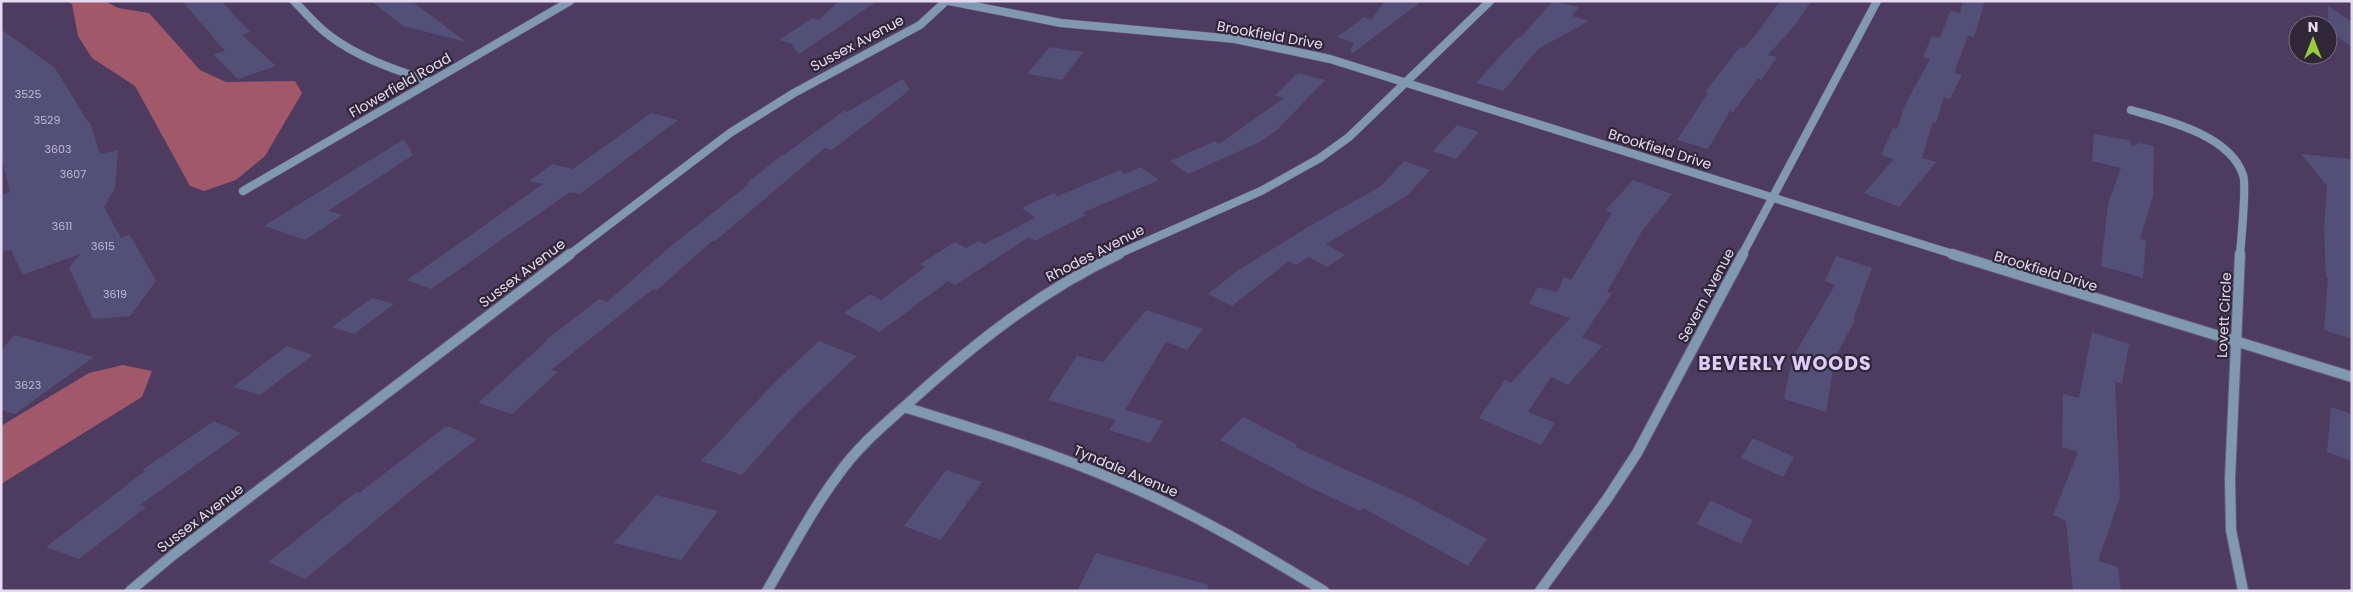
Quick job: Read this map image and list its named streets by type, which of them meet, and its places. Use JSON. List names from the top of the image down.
{
  "streets": {
    "street": [
      "Brookfield Drive",
      "Sussex Avenue",
      "Flowerfield Road",
      "Rhodes Avenue",
      "Severn Avenue",
      "Lovett Circle",
      "Tyndale Avenue"
    ]
  },
  "crossings": [
    ["Brookfield Drive", "Sussex Avenue"],
    ["Brookfield Drive", "Rhodes Avenue"],
    ["Brookfield Drive", "Severn Avenue"],
    ["Brookfield Drive", "Lovett Circle"],
    ["Rhodes Avenue", "Tyndale Avenue"]
  ],
  "districts": ["BEVERLY WOODS"],
  "house_numbers": [
    "3525",
    "3529",
    "3603",
    "3607",
    "3611",
    "3615",
    "3619",
    "3623"
  ],
  "north": "top"
}
